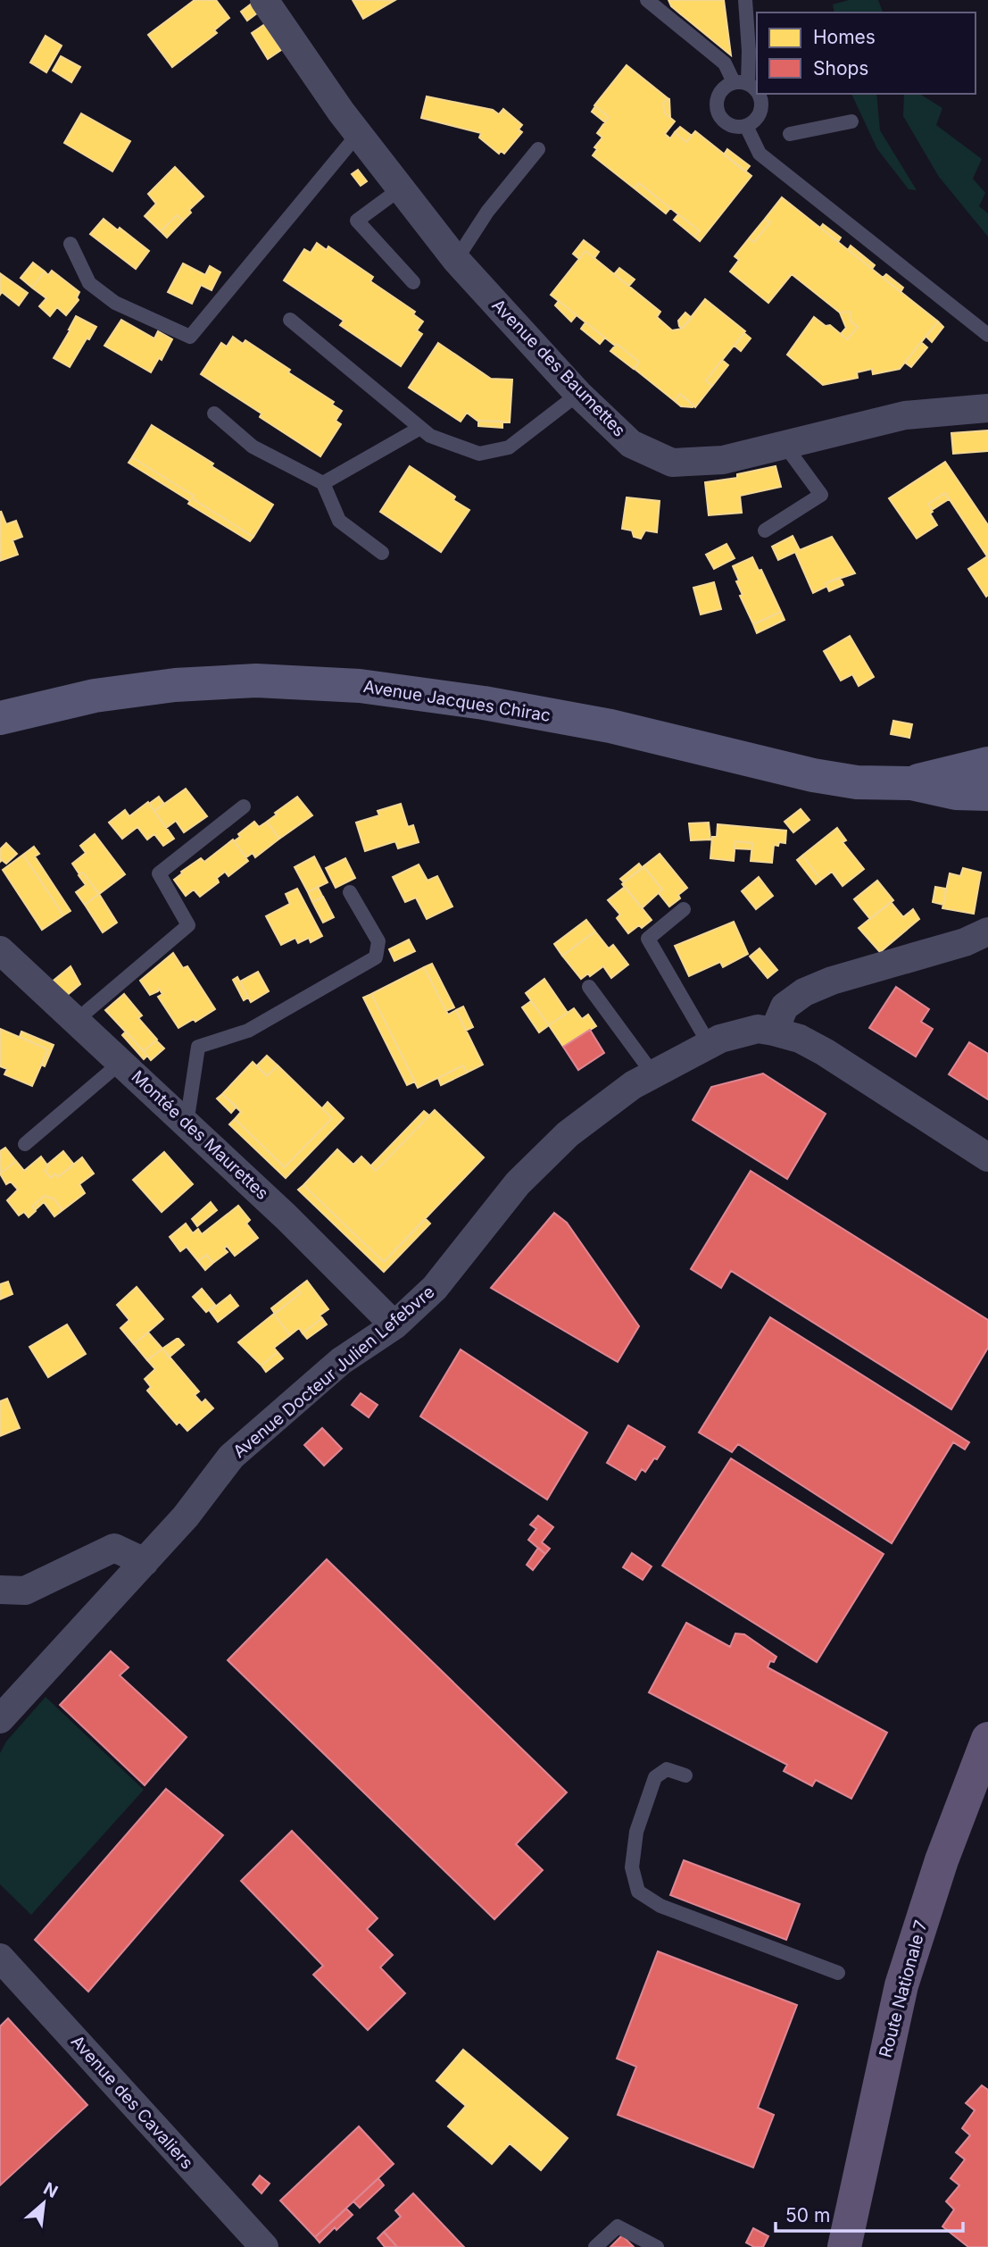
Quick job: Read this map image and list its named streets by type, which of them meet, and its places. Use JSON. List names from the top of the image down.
{
  "streets": {
    "main road": ["Avenue Jacques Chirac", "Route Nationale 7"],
    "street": [
      "Avenue des Baumettes",
      "Montée des Maurettes",
      "Avenue Docteur Julien Lefebvre",
      "Avenue des Cavaliers"
    ]
  },
  "crossings": [
    ["Montée des Maurettes", "Avenue Docteur Julien Lefebvre"]
  ],
  "legend": ["Homes", "Shops"],
  "scale_bar": "50 m",
  "north": "top right"
}
